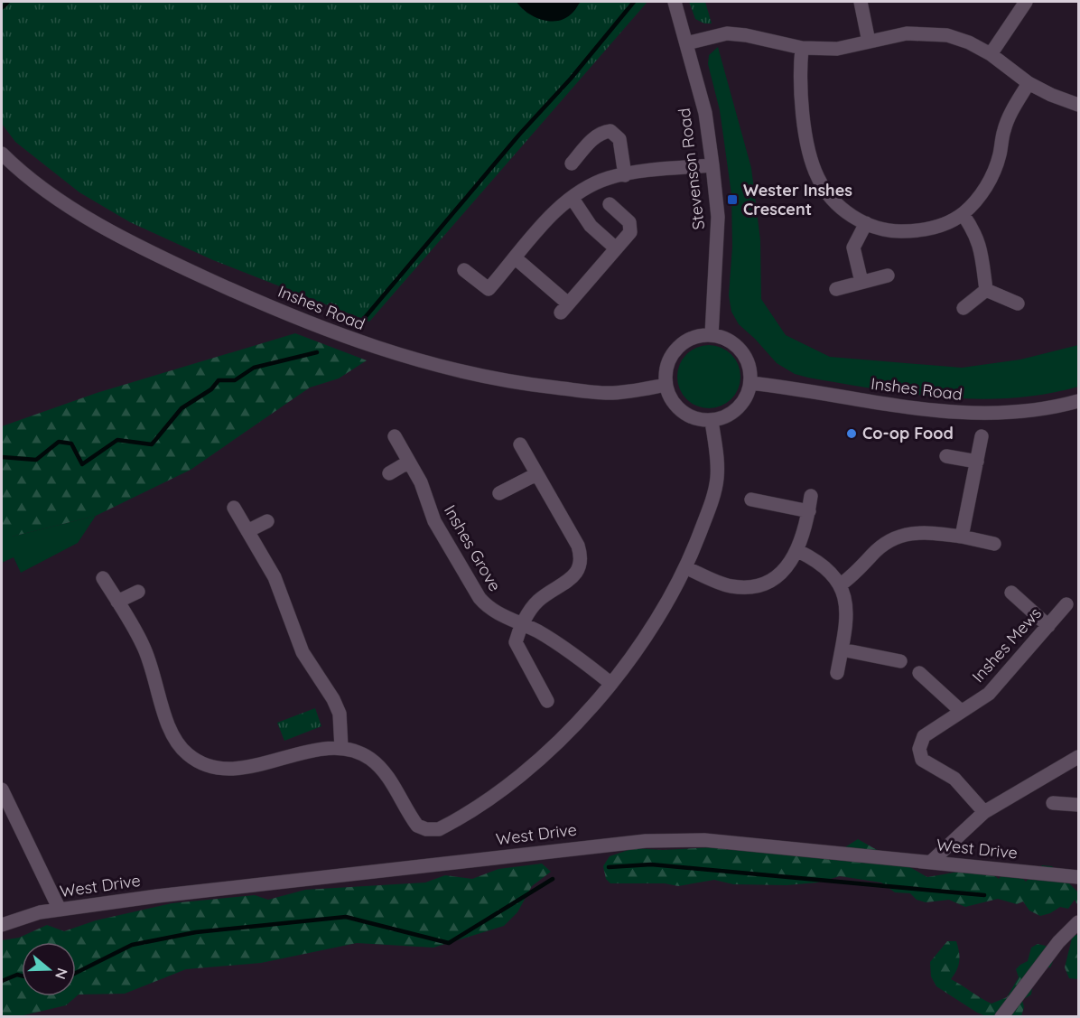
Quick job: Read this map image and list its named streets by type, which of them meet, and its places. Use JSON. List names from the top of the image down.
{
  "streets": {
    "street": [
      "Stevenson Road",
      "Inshes Road",
      "Inshes Grove",
      "Inshes Mews",
      "West Drive"
    ]
  },
  "crossings": [
    ["Stevenson Road", "Inshes Road"]
  ],
  "places": {
    "transit": ["Wester Inshes Crescent"],
    "other": ["Co-op Food"]
  },
  "north": "right"
}
